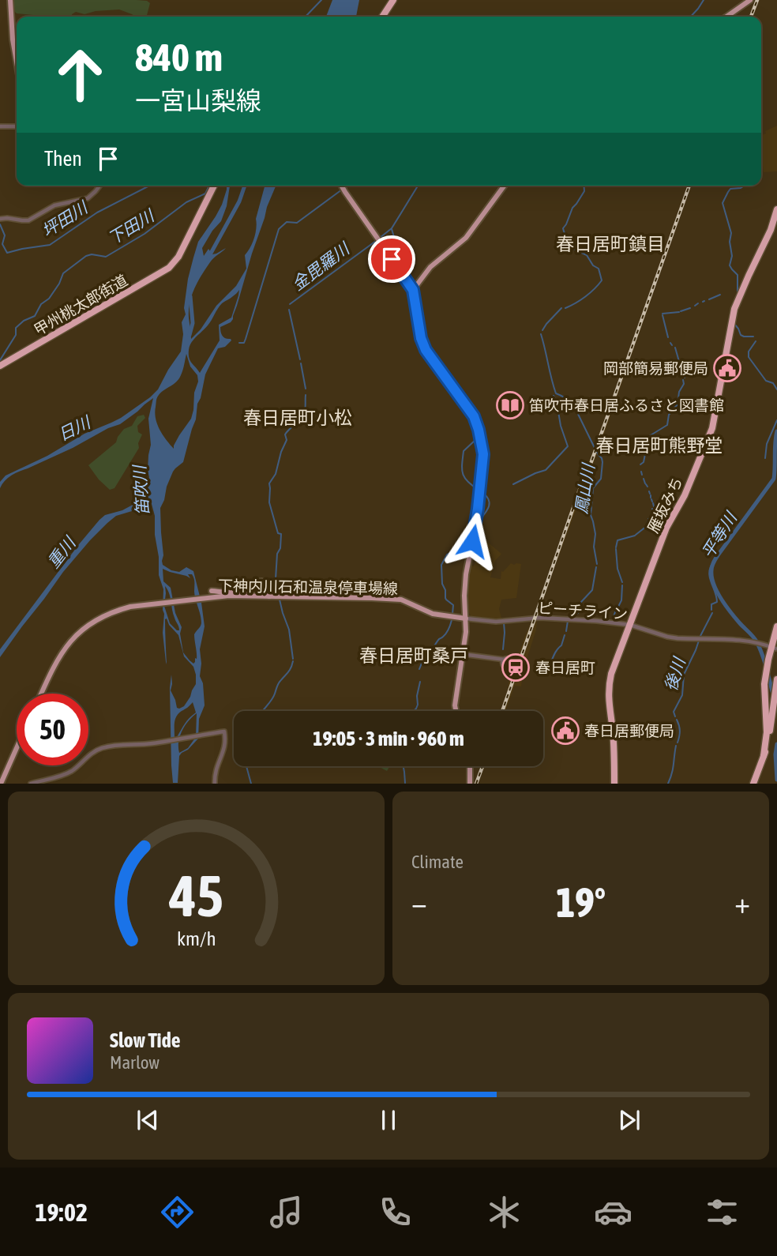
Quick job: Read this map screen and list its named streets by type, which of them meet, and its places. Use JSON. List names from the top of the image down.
{
  "streets": {
    "highway": ["甲州桃太郎街道", "雁坂みち"],
    "main road": ["下神内川石和温泉停車場線"],
    "street": ["ピーチライン"]
  },
  "crossings": [
    ["雁坂みち", "ピーチライン"],
    ["下神内川石和温泉停車場線", "ピーチライン"]
  ],
  "districts": [
    "春日居町鎮目",
    "春日居町小松",
    "春日居町熊野堂",
    "春日居町桑戸"
  ],
  "water": [
    "坪田川",
    "下田川",
    "金毘羅川",
    "日川",
    "鳳山川",
    "笛吹川",
    "平等川",
    "重川",
    "後川"
  ],
  "places": {
    "public building": ["岡部簡易郵便局", "春日居郵便局"],
    "library": ["笛吹市春日居ふるさと図書館"],
    "station": ["春日居町"]
  },
  "page": {
    "turn": ["840 m", "一宮山梨線"],
    "then": "Then",
    "limit": "50",
    "trip": "19:05 · 3 min · 960 m",
    "tile": "Climate",
    "heat": ["−", "19°", "+"],
    "song": ["Slow Tide", "Marlow"],
    "tabs": "19:02",
    "gauge": ["45", "km/h"]
  }
}
